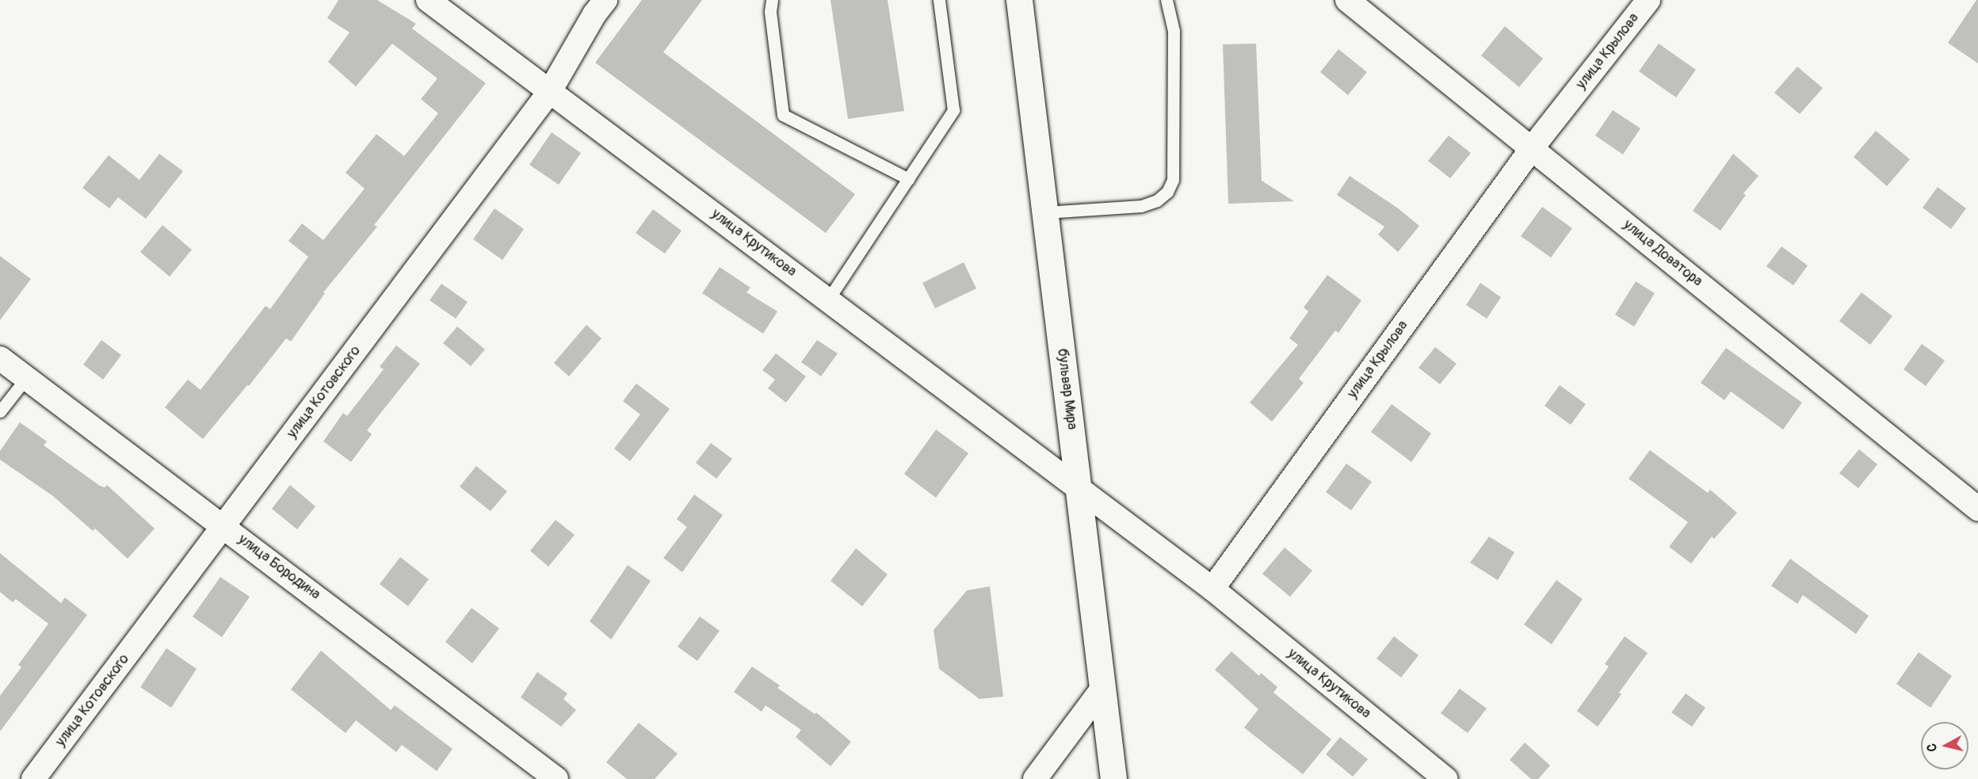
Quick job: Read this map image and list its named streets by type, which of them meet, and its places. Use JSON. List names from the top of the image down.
{
  "streets": {
    "main road": ["бульвар Мира"],
    "street": [
      "улица Крылова",
      "улица Крутикова",
      "улица Доватора",
      "улица Котовского",
      "улица Бородина"
    ]
  },
  "crossings": [
    ["улица Крылова", "улица Крутикова"],
    ["улица Крылова", "улица Доватора"],
    ["улица Крутикова", "бульвар Мира"],
    ["улица Крутикова", "улица Котовского"],
    ["улица Котовского", "улица Бородина"]
  ],
  "north": "left"
}
